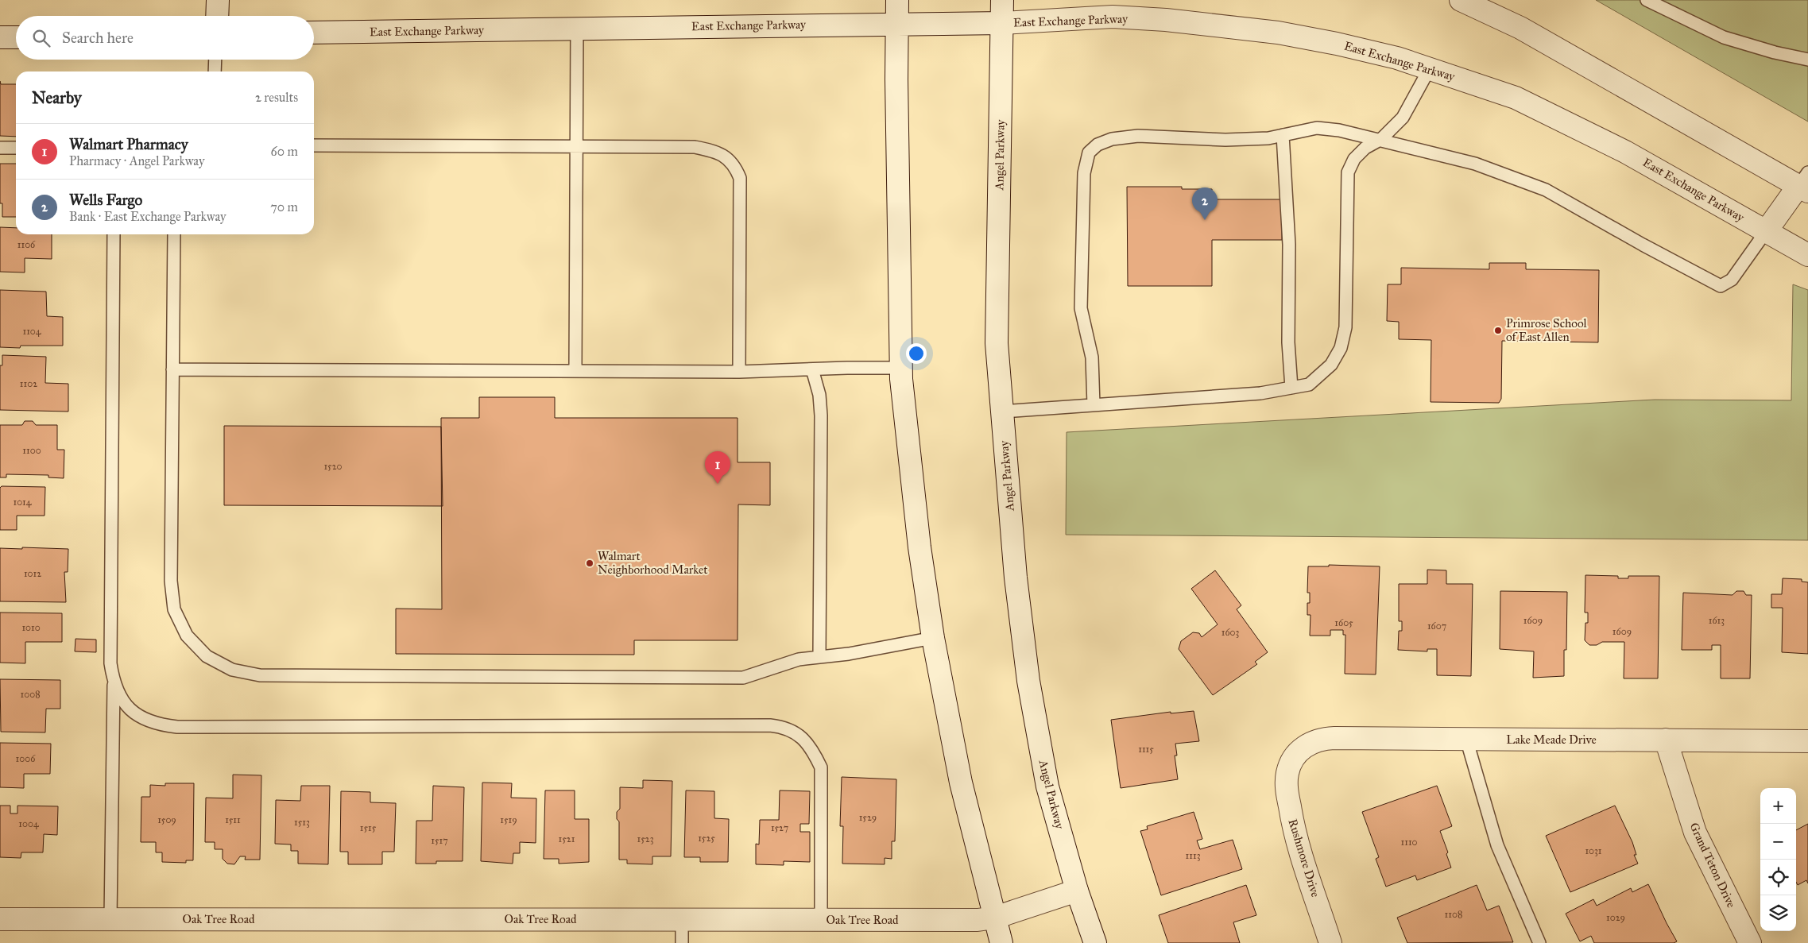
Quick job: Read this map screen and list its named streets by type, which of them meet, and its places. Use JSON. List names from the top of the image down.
{
  "streets": {
    "street": [
      "East Exchange Parkway",
      "Angel Parkway",
      "Lake Meade Drive",
      "Rushmore Drive",
      "Grand Teton Drive",
      "Oak Tree Road"
    ]
  },
  "crossings": [
    ["East Exchange Parkway", "Angel Parkway"],
    ["Angel Parkway", "Oak Tree Road"],
    ["Lake Meade Drive", "Rushmore Drive"],
    ["Lake Meade Drive", "Grand Teton Drive"]
  ],
  "places": ["Primrose School of East Allen", "Walmart Neighborhood Market"],
  "house_numbers": [
    "1106",
    "1104",
    "1102",
    "1100",
    "1520",
    "1014",
    "1012",
    "1609",
    "1613",
    "1605",
    "1607",
    "1010",
    "1609",
    "1603",
    "1008",
    "1115",
    "1006",
    "1529",
    "1509",
    "1511",
    "1519",
    "1513",
    "1004",
    "1515",
    "1527",
    "1525",
    "1521",
    "1523",
    "1517",
    "1110",
    "1031",
    "1113",
    "1108",
    "1029"
  ],
  "page": {
    "search": "Search here",
    "heading": ["Nearby", "2 results"],
    "list": [
      {
        "mark": "1",
        "name": "Walmart Pharmacy",
        "note": "Pharmacy · Angel Parkway",
        "value": "60 m"
      },
      {
        "mark": "2",
        "name": "Wells Fargo",
        "note": "Bank · East Exchange Parkway",
        "value": "70 m"
      }
    ],
    "pins": ["2", "1"],
    "map_buttons": ["+", "−"]
  }
}
